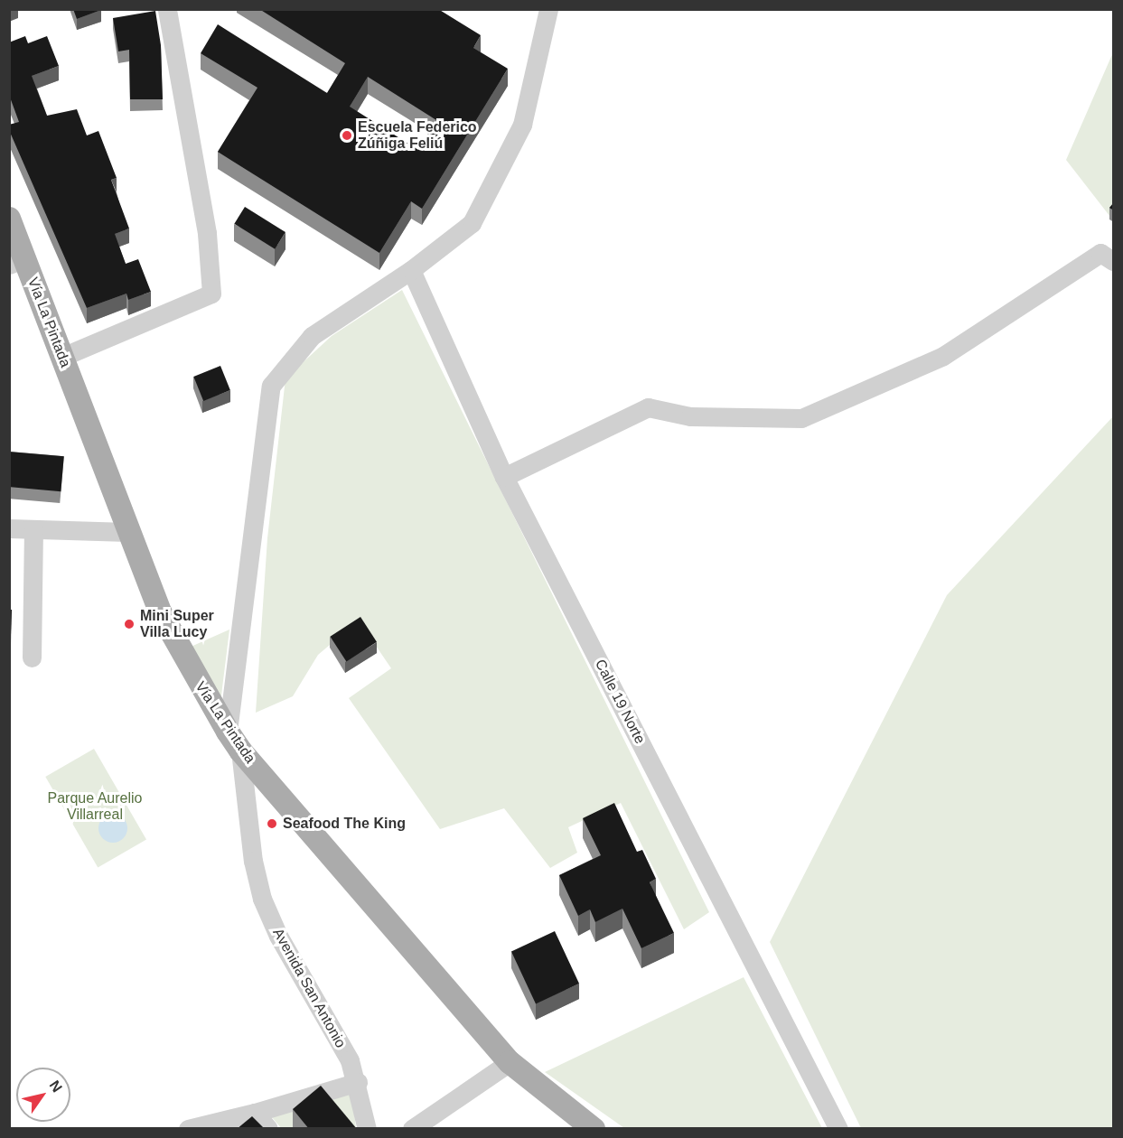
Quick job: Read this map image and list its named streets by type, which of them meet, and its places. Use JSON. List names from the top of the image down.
{
  "streets": {
    "main road": ["Vía La Pintada"],
    "street": ["Calle 19 Norte", "Avenida San Antonio"]
  },
  "crossings": [
    ["Vía La Pintada", "Avenida San Antonio"],
    ["Calle 19 Norte", "Avenida San Antonio"]
  ],
  "parks": ["Parque Aurelio Villarreal"],
  "places": ["Escuela Federico Zúñiga Feliú", "Mini Super Villa Lucy", "Seafood The King"],
  "north": "top right"
}
